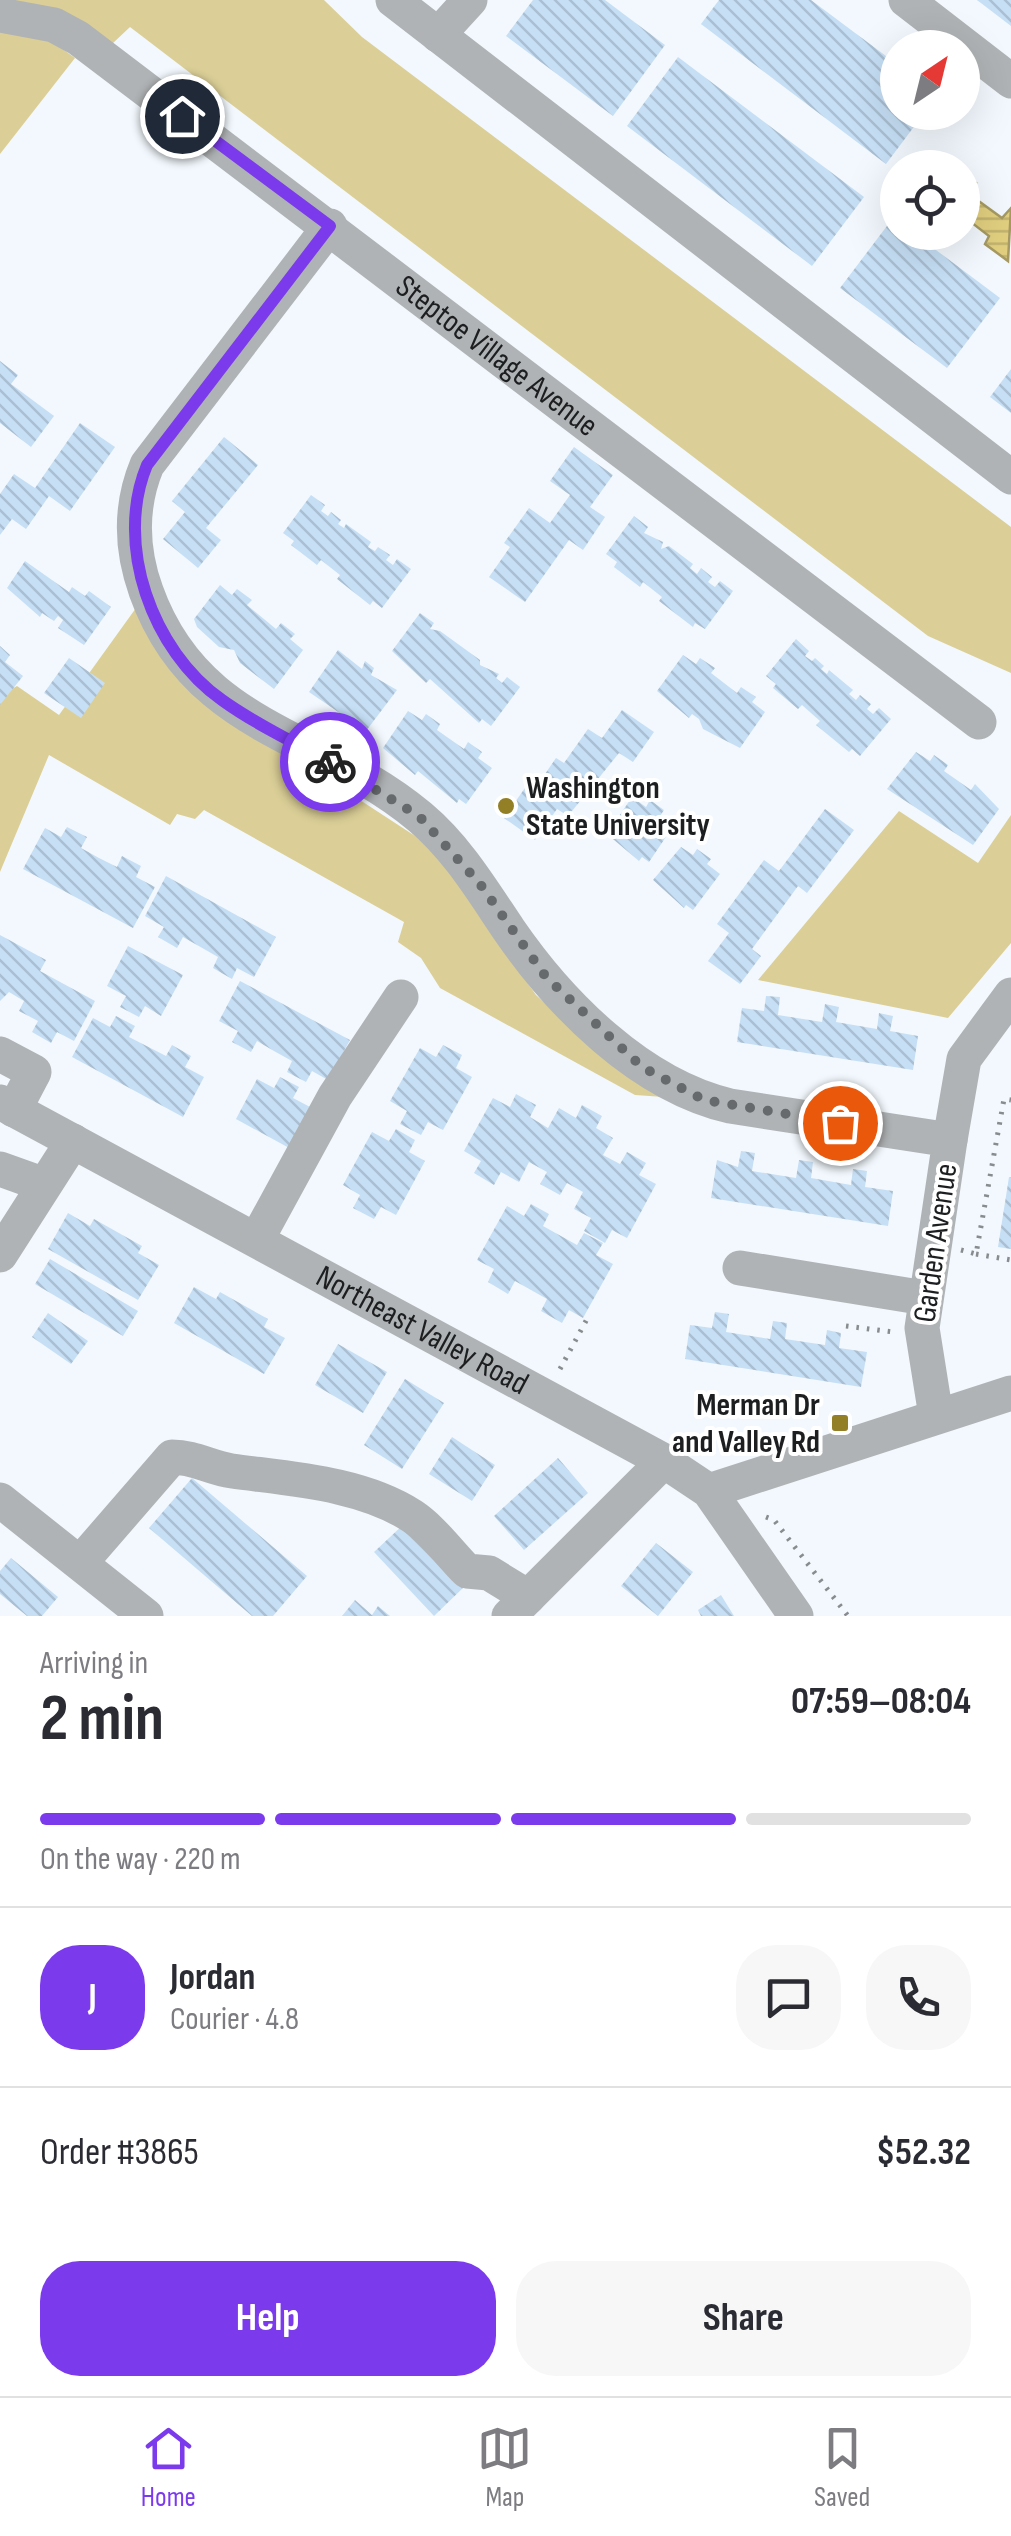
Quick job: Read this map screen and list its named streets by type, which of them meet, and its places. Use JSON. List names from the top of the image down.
{
  "streets": {
    "street": ["Steptoe Village Avenue", "Garden Avenue", "Northeast Valley Road"]
  },
  "crossings": [
    ["Steptoe Village Avenue", "Garden Avenue"]
  ],
  "places": {
    "other": ["Washington State University"],
    "transit": ["Merman Dr and Valley Rd"]
  },
  "north": "top right",
  "page": {
    "heading": ["2 min", "Arriving in", "07:59–08:04"],
    "panel": [
      "Jordan",
      "Courier · 4.8",
      "Order #3865",
      "$52.32"
    ],
    "bar": "On the way · 220 m",
    "round": "J",
    "buttons": ["Help", "Share"],
    "tabs": ["Home", "Map", "Saved"]
  }
}
